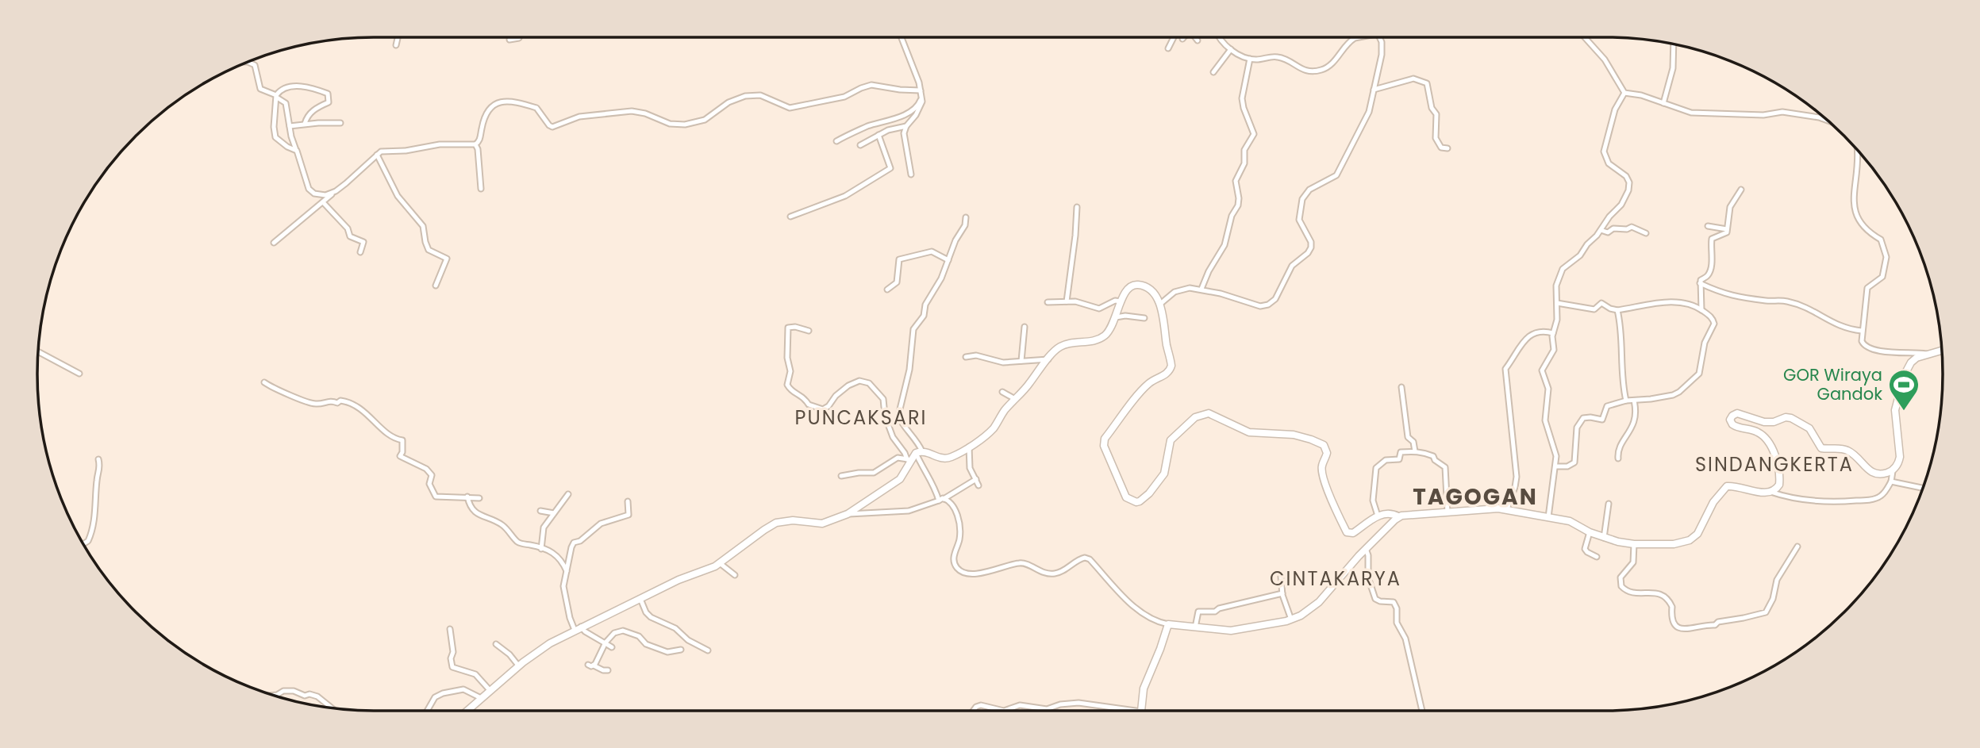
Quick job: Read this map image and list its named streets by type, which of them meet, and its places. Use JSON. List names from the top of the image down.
{
  "districts": [
    "PUNCAKSARI",
    "SINDANGKERTA",
    "TAGOGAN",
    "CINTAKARYA"
  ],
  "places": {
    "sports": ["GOR Wiraya Gandok"]
  }
}
